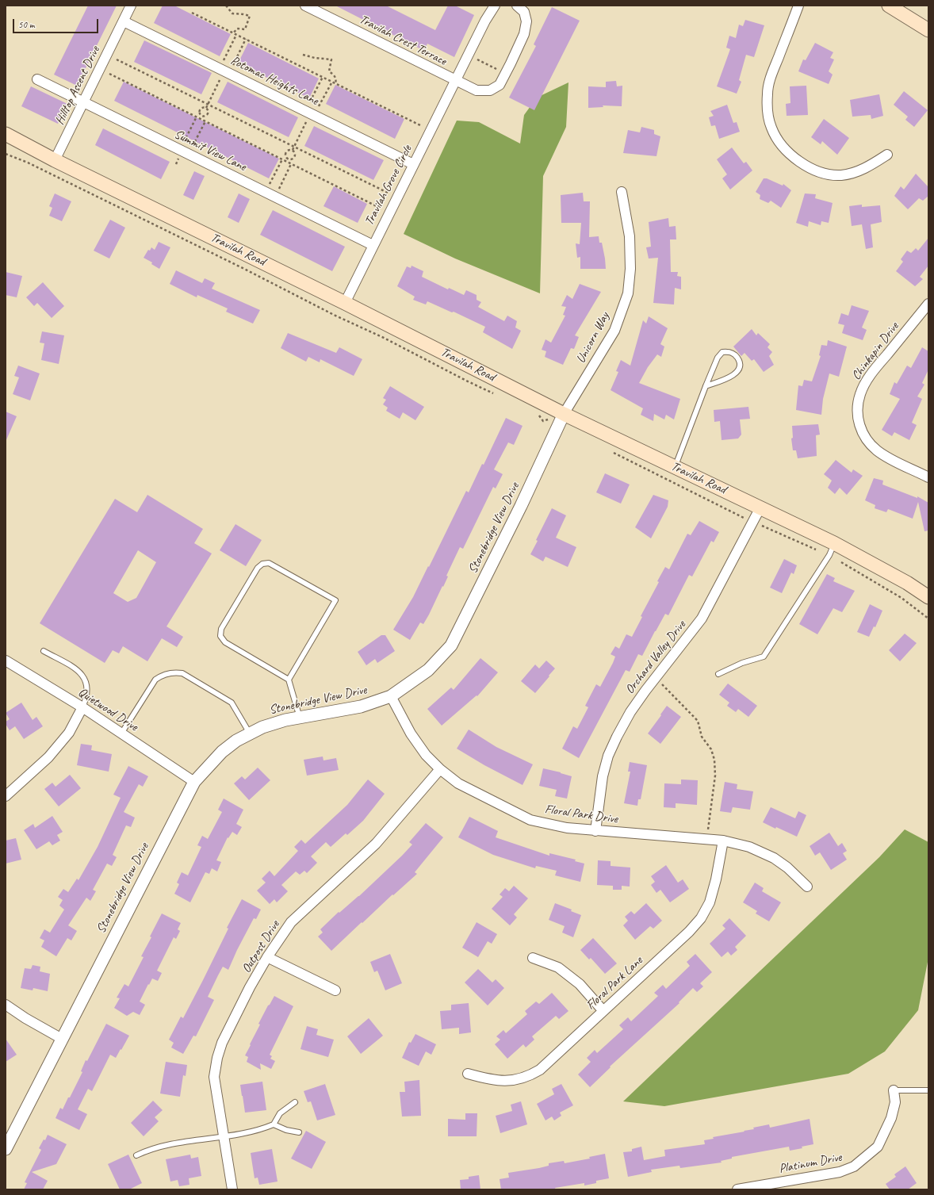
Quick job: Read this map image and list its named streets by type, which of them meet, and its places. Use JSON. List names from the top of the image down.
{
  "streets": {
    "main road": ["Travilah Road"],
    "street": [
      "Travilah Crest Terrace",
      "Potomac Heights Lane",
      "Hilltop Ascent Drive",
      "Summit View Lane",
      "Travilah Grove Circle",
      "Unicorn Way",
      "Chinkapin Drive",
      "Stonebridge View Drive",
      "Orchard Valley Drive",
      "Quietwood Drive",
      "Floral Park Drive",
      "Outpost Drive",
      "Floral Park Lane",
      "Platinum Drive"
    ]
  },
  "crossings": [
    ["Travilah Crest Terrace", "Travilah Grove Circle"],
    ["Potomac Heights Lane", "Hilltop Ascent Drive"],
    ["Potomac Heights Lane", "Travilah Grove Circle"],
    ["Hilltop Ascent Drive", "Summit View Lane"],
    ["Hilltop Ascent Drive", "Travilah Road"],
    ["Summit View Lane", "Travilah Grove Circle"],
    ["Travilah Grove Circle", "Travilah Road"],
    ["Travilah Road", "Unicorn Way"],
    ["Travilah Road", "Stonebridge View Drive"],
    ["Travilah Road", "Orchard Valley Drive"],
    ["Unicorn Way", "Stonebridge View Drive"],
    ["Stonebridge View Drive", "Quietwood Drive"],
    ["Stonebridge View Drive", "Floral Park Drive"],
    ["Orchard Valley Drive", "Floral Park Drive"],
    ["Floral Park Drive", "Outpost Drive"],
    ["Floral Park Drive", "Floral Park Lane"]
  ],
  "scale_bar": "50 m"
}
